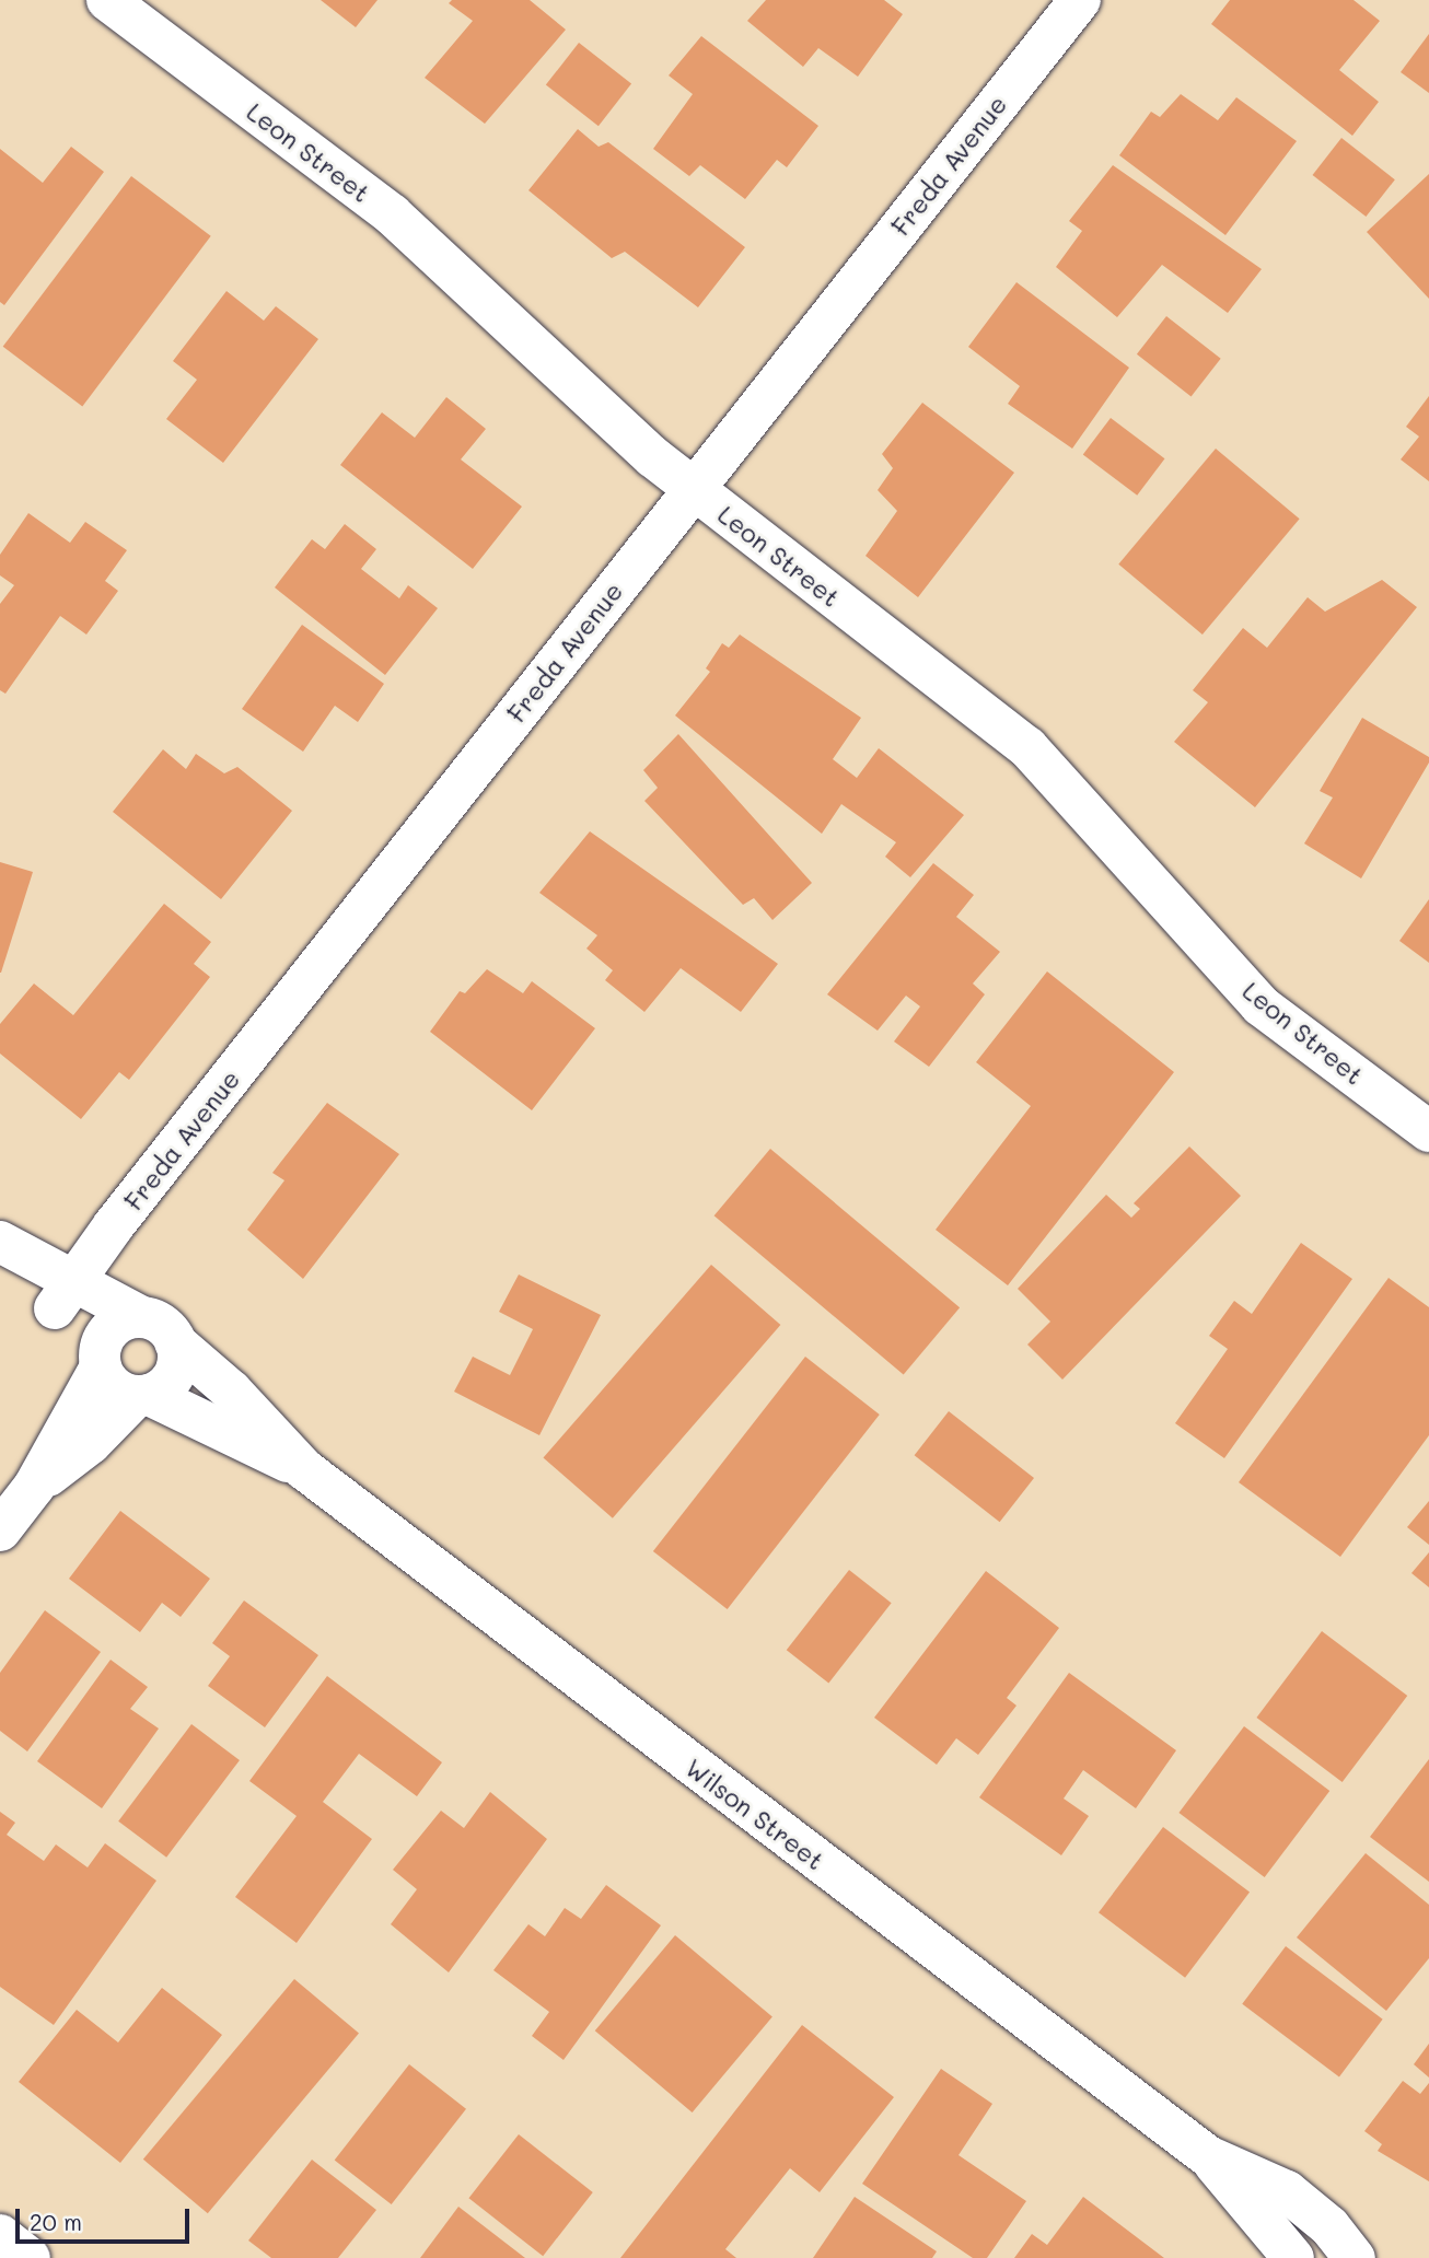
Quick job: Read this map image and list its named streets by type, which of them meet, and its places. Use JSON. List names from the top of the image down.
{
  "streets": {
    "street": ["Leon Street", "Freda Avenue", "Wilson Street"]
  },
  "crossings": [
    ["Leon Street", "Freda Avenue"]
  ],
  "scale_bar": "20 m"
}
